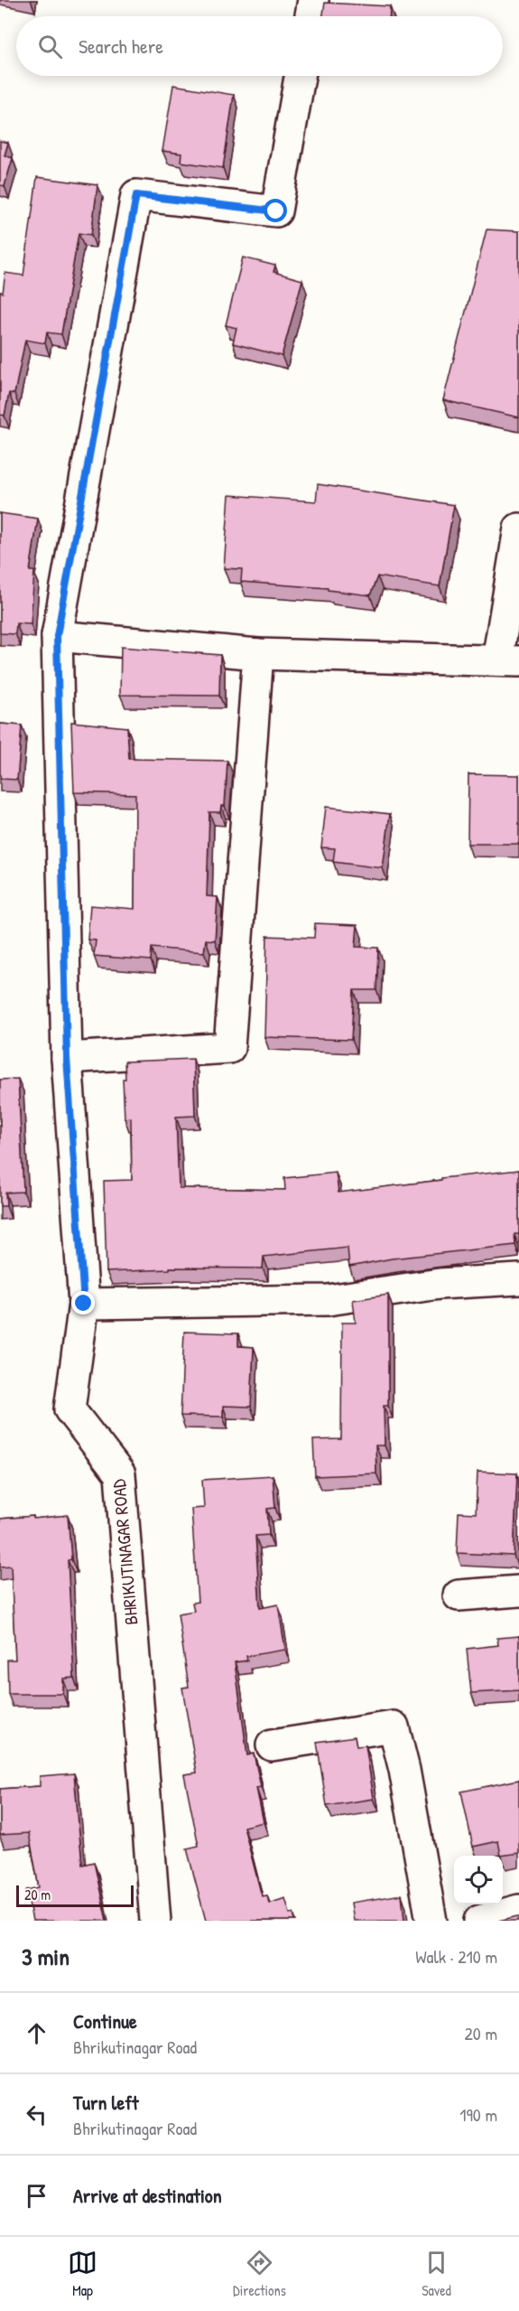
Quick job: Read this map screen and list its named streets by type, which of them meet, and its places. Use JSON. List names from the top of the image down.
{
  "streets": {
    "street": ["BHRIKUTINAGAR ROAD"]
  },
  "scale_bar": "20 m",
  "page": {
    "search": "Search here",
    "scale": "20 m",
    "heading": ["3 min", "Walk · 210 m"],
    "list": [
      ["Continue", "Bhrikutinagar Road", "20 m"],
      ["Turn left", "Bhrikutinagar Road", "190 m"],
      "Arrive at destination"
    ],
    "nav": ["Map", "Directions", "Saved"]
  }
}
